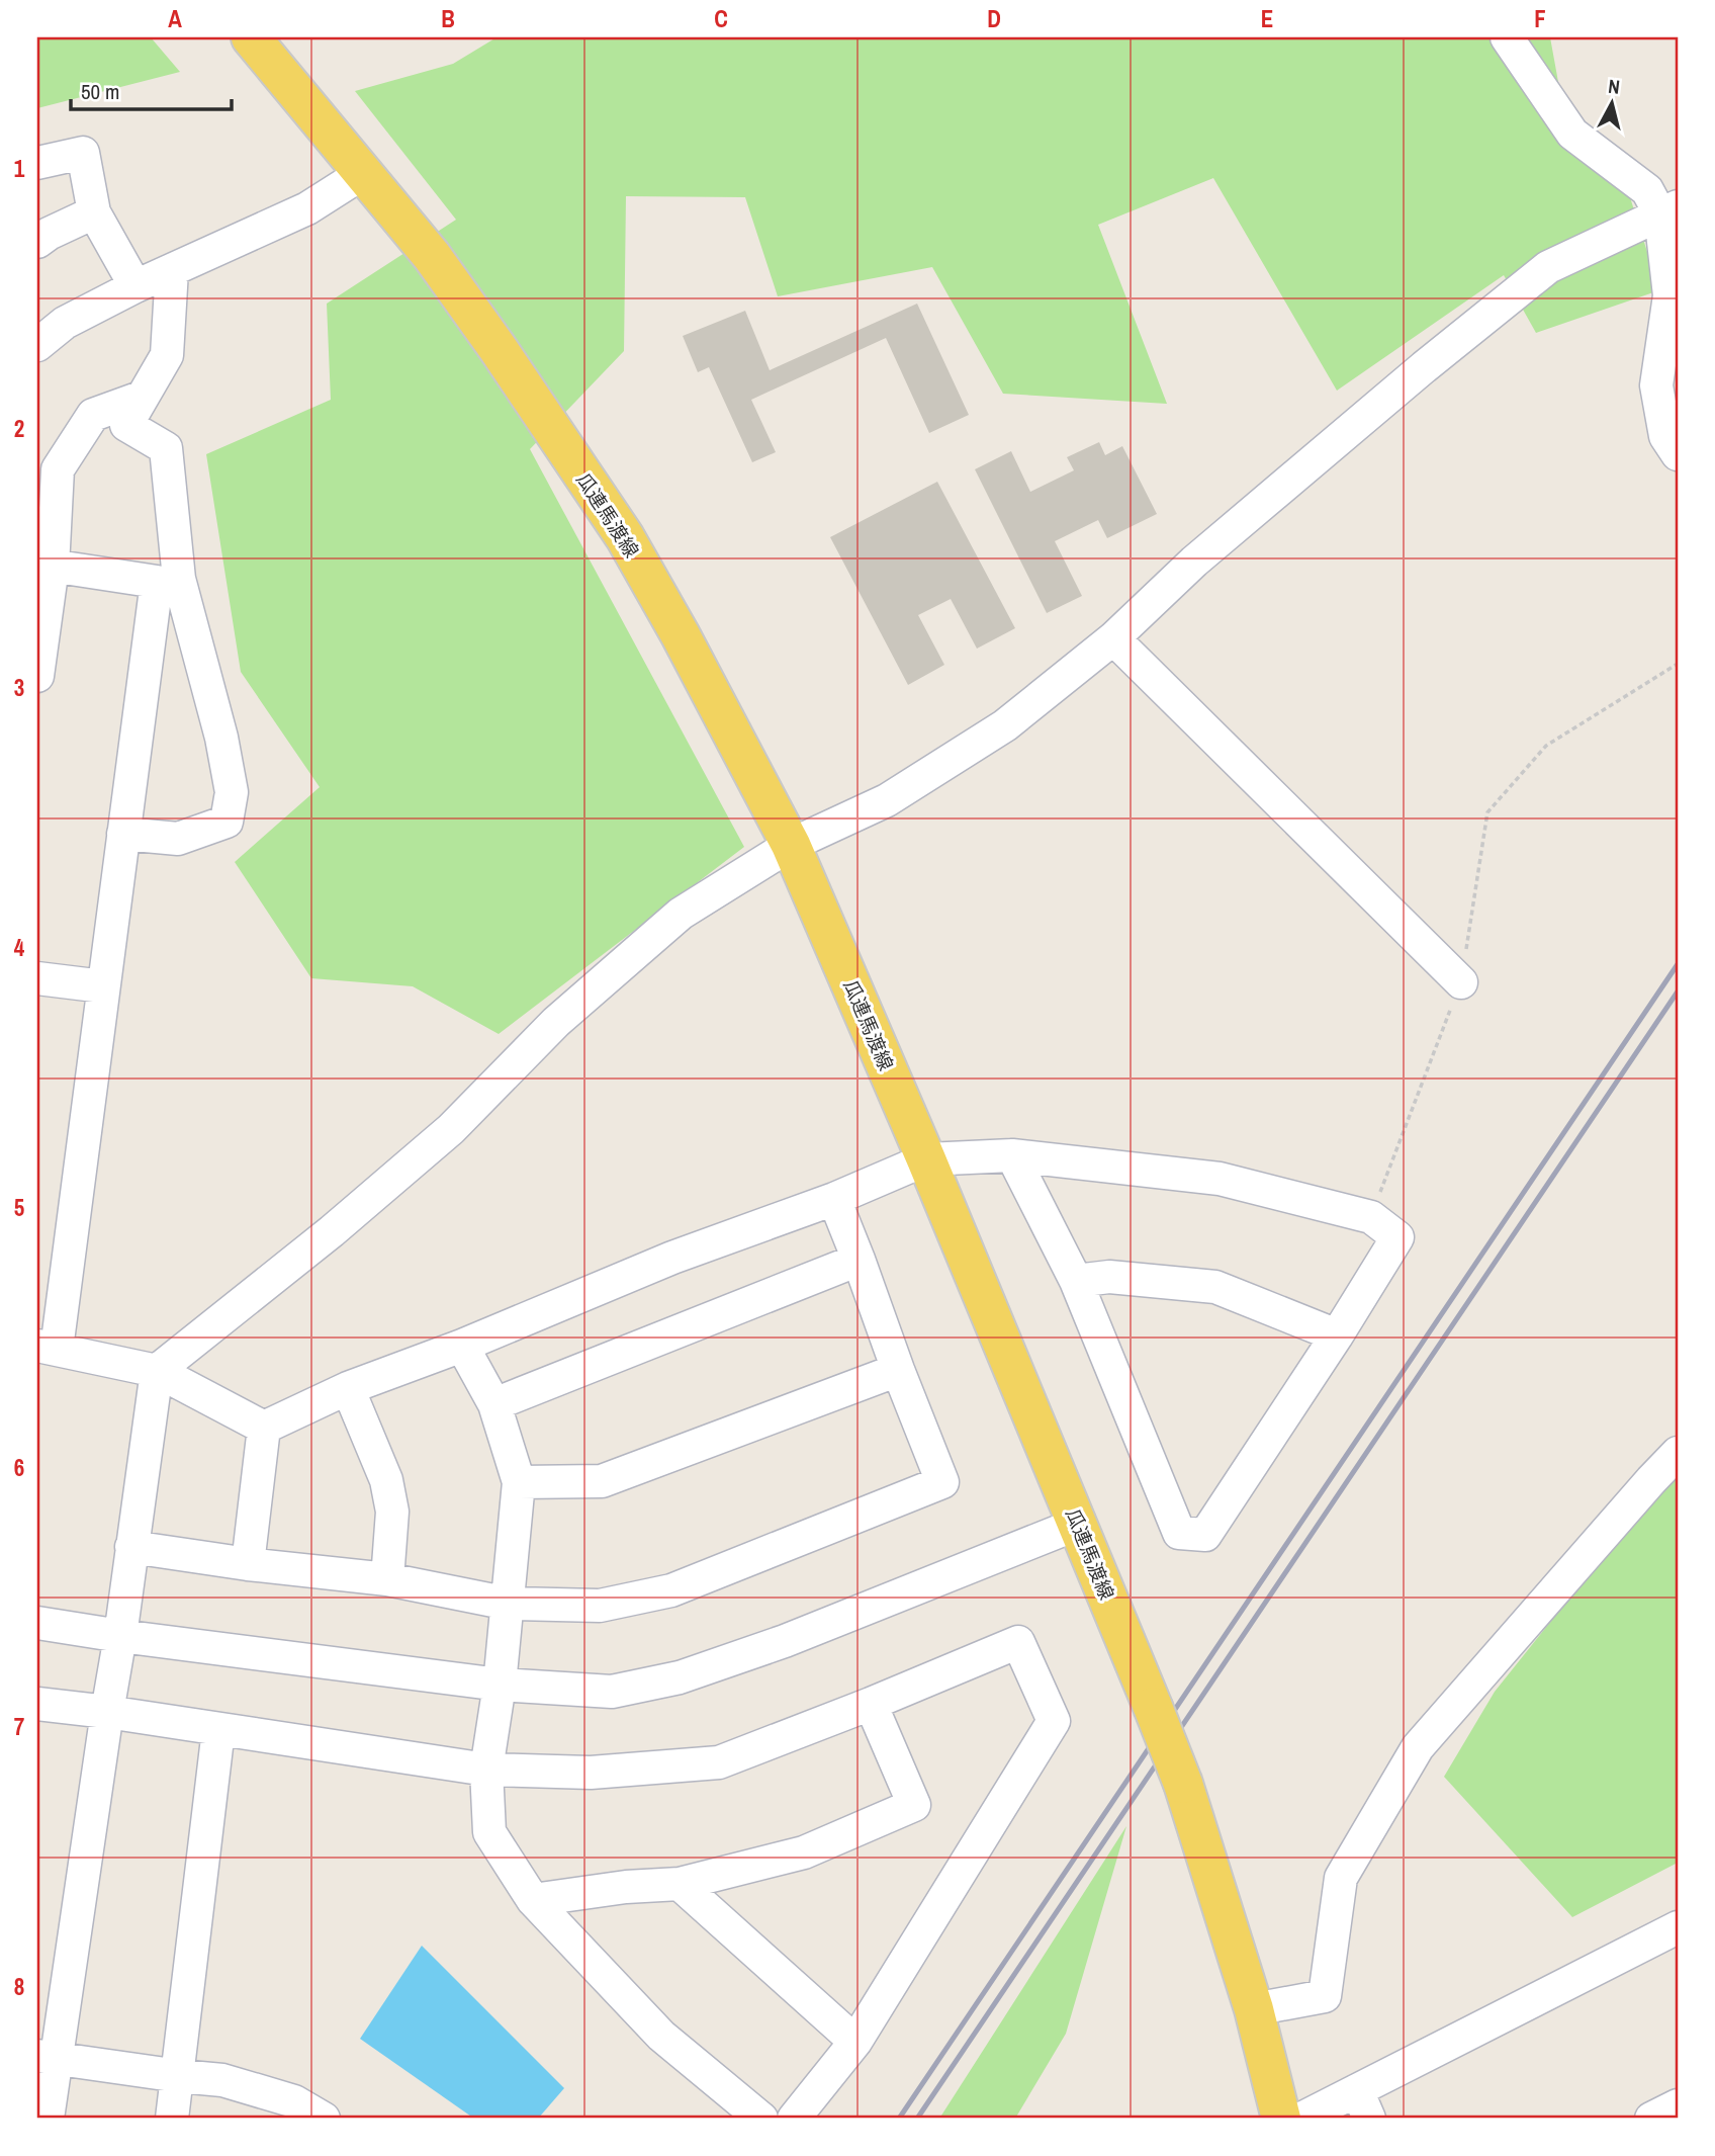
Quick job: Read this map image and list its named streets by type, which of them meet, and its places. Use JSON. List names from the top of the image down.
{
  "streets": {
    "main road": ["瓜連馬渡線"]
  },
  "scale_bar": "50 m",
  "north": "top",
  "grid": {
    "columns": [
      "A",
      "B",
      "C",
      "D",
      "E",
      "F"
    ],
    "rows": [
      "1",
      "2",
      "3",
      "4",
      "5",
      "6",
      "7",
      "8"
    ]
  }
}
